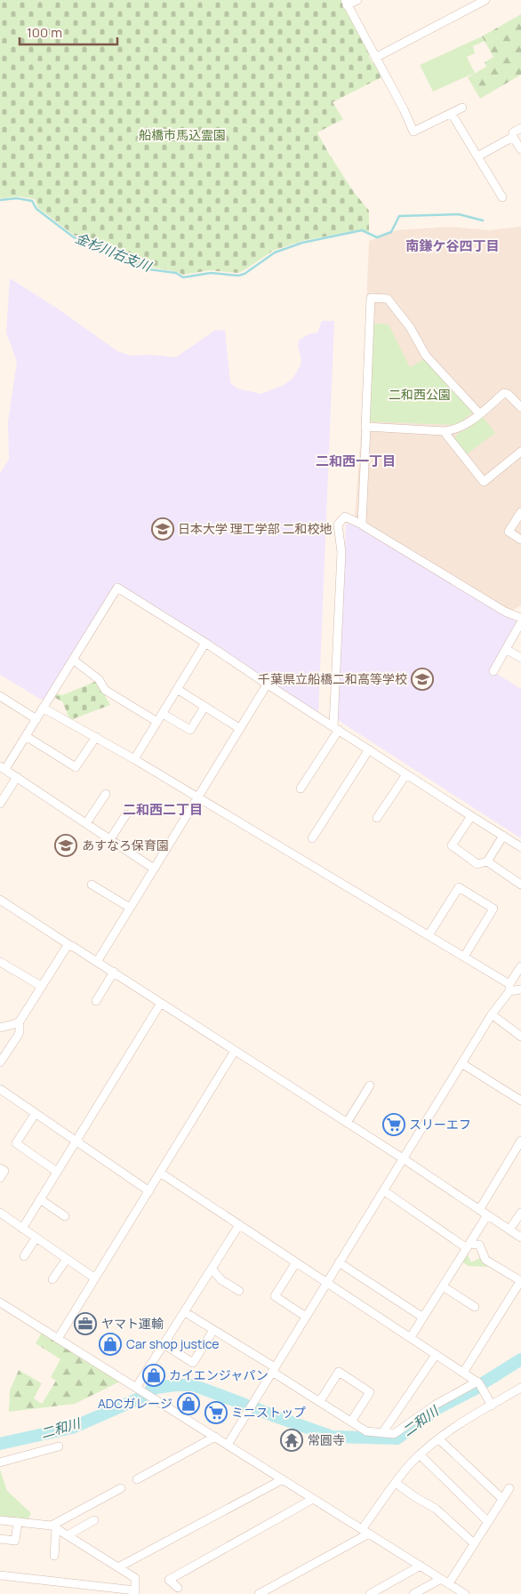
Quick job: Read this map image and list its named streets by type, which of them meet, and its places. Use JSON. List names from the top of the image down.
{
  "districts": ["南鎌ケ谷四丁目", "二和西一丁目", "二和西二丁目"],
  "water": ["金杉川右支川", "二和川"],
  "parks": ["船橋市馬込霊園", "二和西公園"],
  "places": {
    "school or university": ["日本大学 理工学部 二和校地", "千葉県立船橋二和高等学校", "あすなろ保育園"],
    "supermarket": ["スリーエフ", "ミニストップ"],
    "office": ["ヤマト運輸"],
    "shop": ["Car shop justice", "カイエンジャパン", "ADCガレージ"],
    "temple": ["常圓寺"]
  },
  "scale_bar": "100 m"
}
